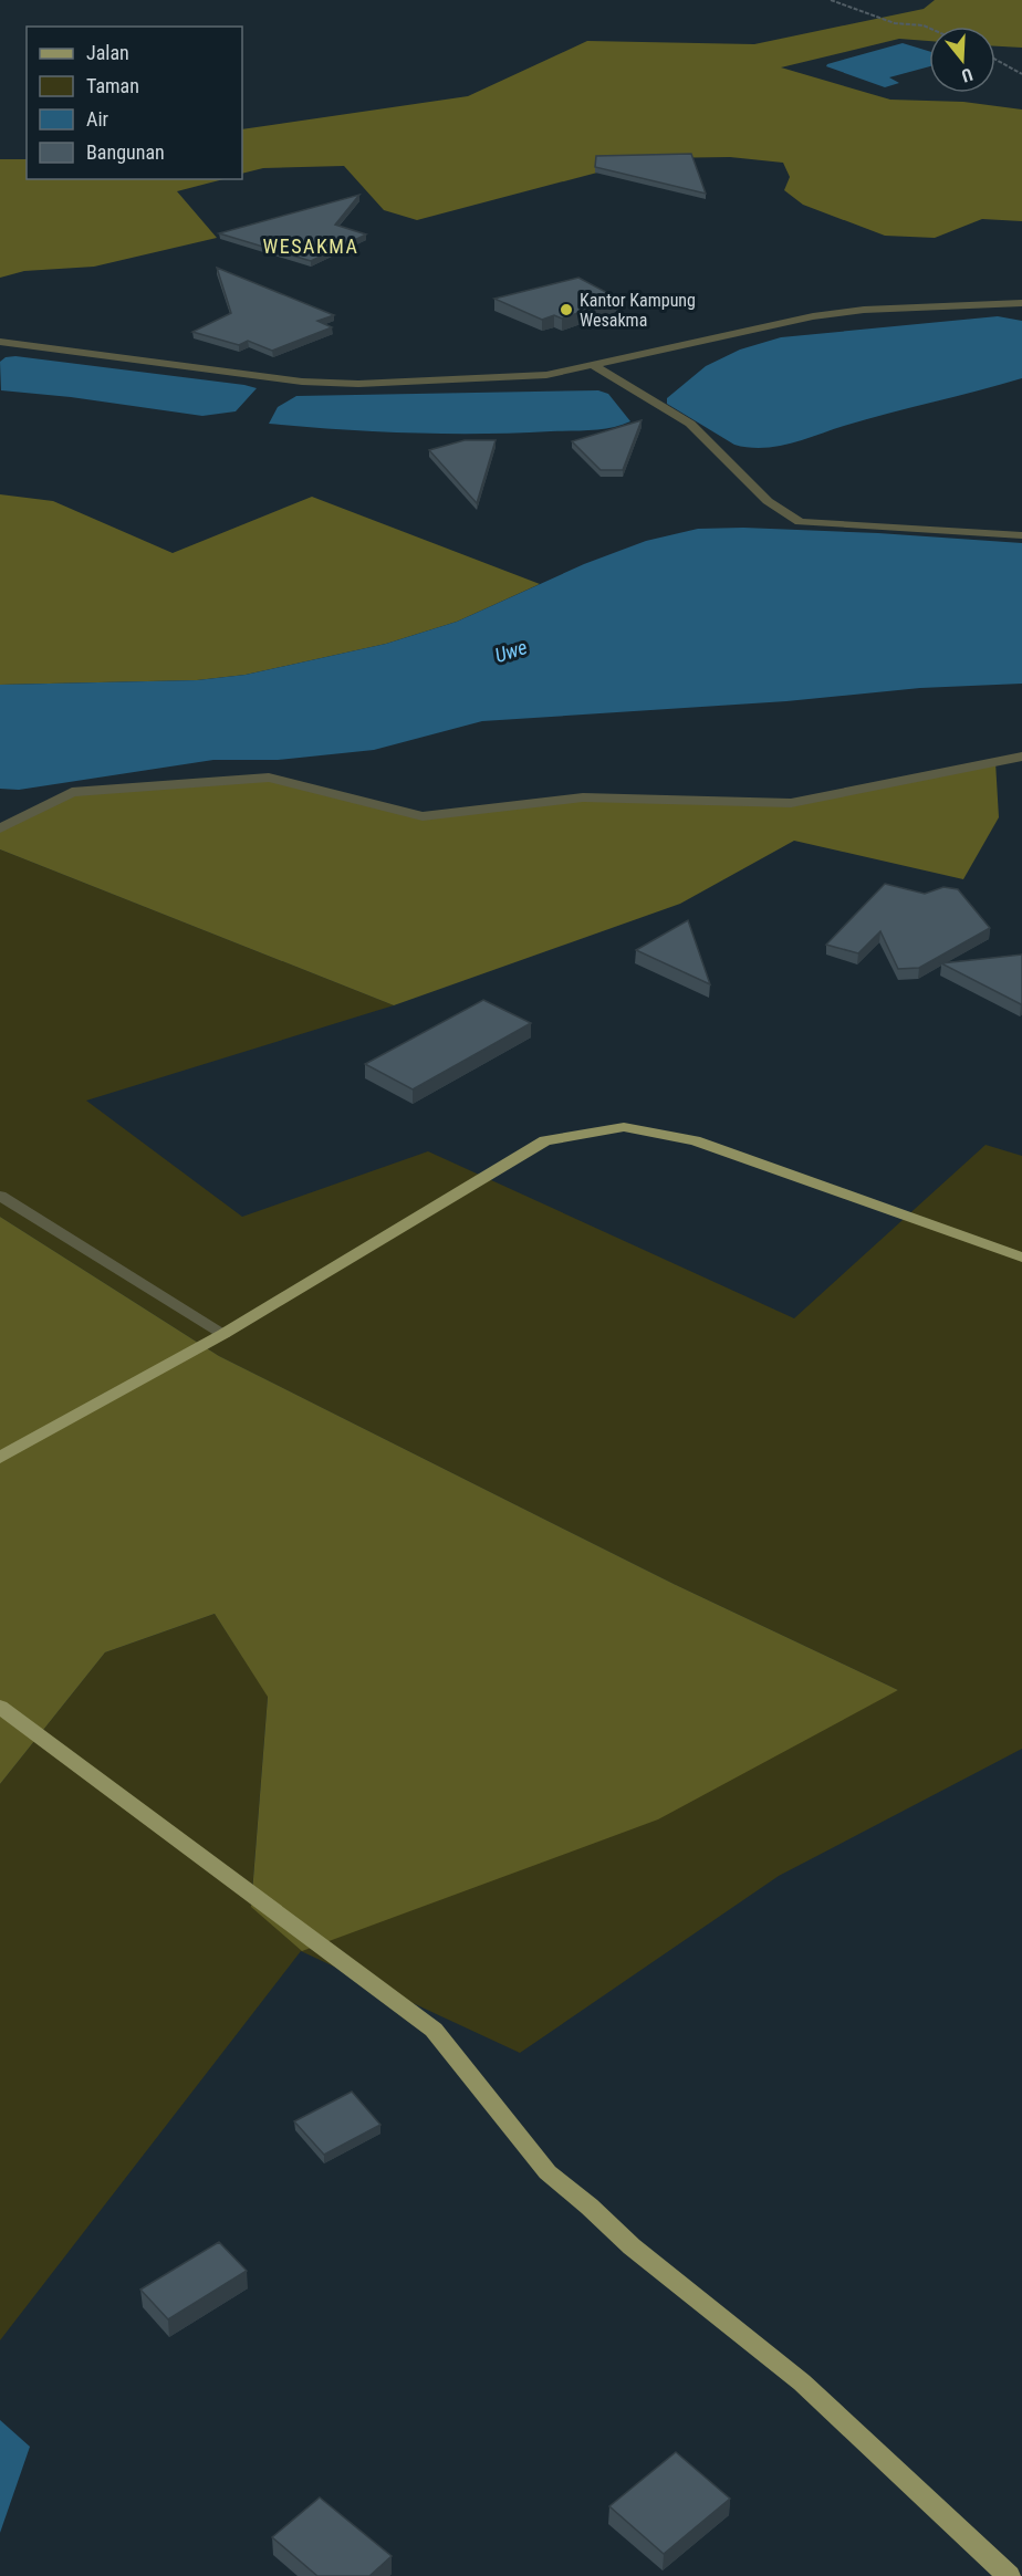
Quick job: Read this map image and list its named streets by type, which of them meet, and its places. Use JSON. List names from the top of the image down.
{
  "districts": ["WESAKMA"],
  "water": ["Uwe"],
  "places": ["Kantor Kampung Wesakma"],
  "legend": [
    "Jalan",
    "Taman",
    "Air",
    "Bangunan"
  ],
  "north": "bottom"
}
